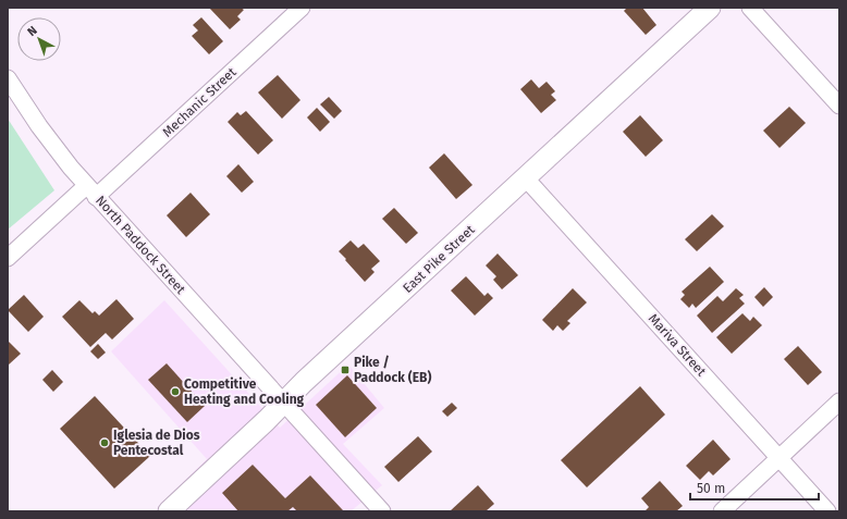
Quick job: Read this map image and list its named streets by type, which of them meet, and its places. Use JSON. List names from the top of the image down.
{
  "streets": {
    "street": [
      "Mechanic Street",
      "North Paddock Street",
      "East Pike Street",
      "Mariva Street"
    ]
  },
  "crossings": [
    ["Mechanic Street", "North Paddock Street"],
    ["North Paddock Street", "East Pike Street"],
    ["East Pike Street", "Mariva Street"]
  ],
  "places": {
    "transit": ["Pike / Paddock (EB)"],
    "other": ["Competitive Heating and Cooling", "Iglesia de Dios Pentecostal"]
  },
  "scale_bar": "50 m",
  "north": "top left"
}
